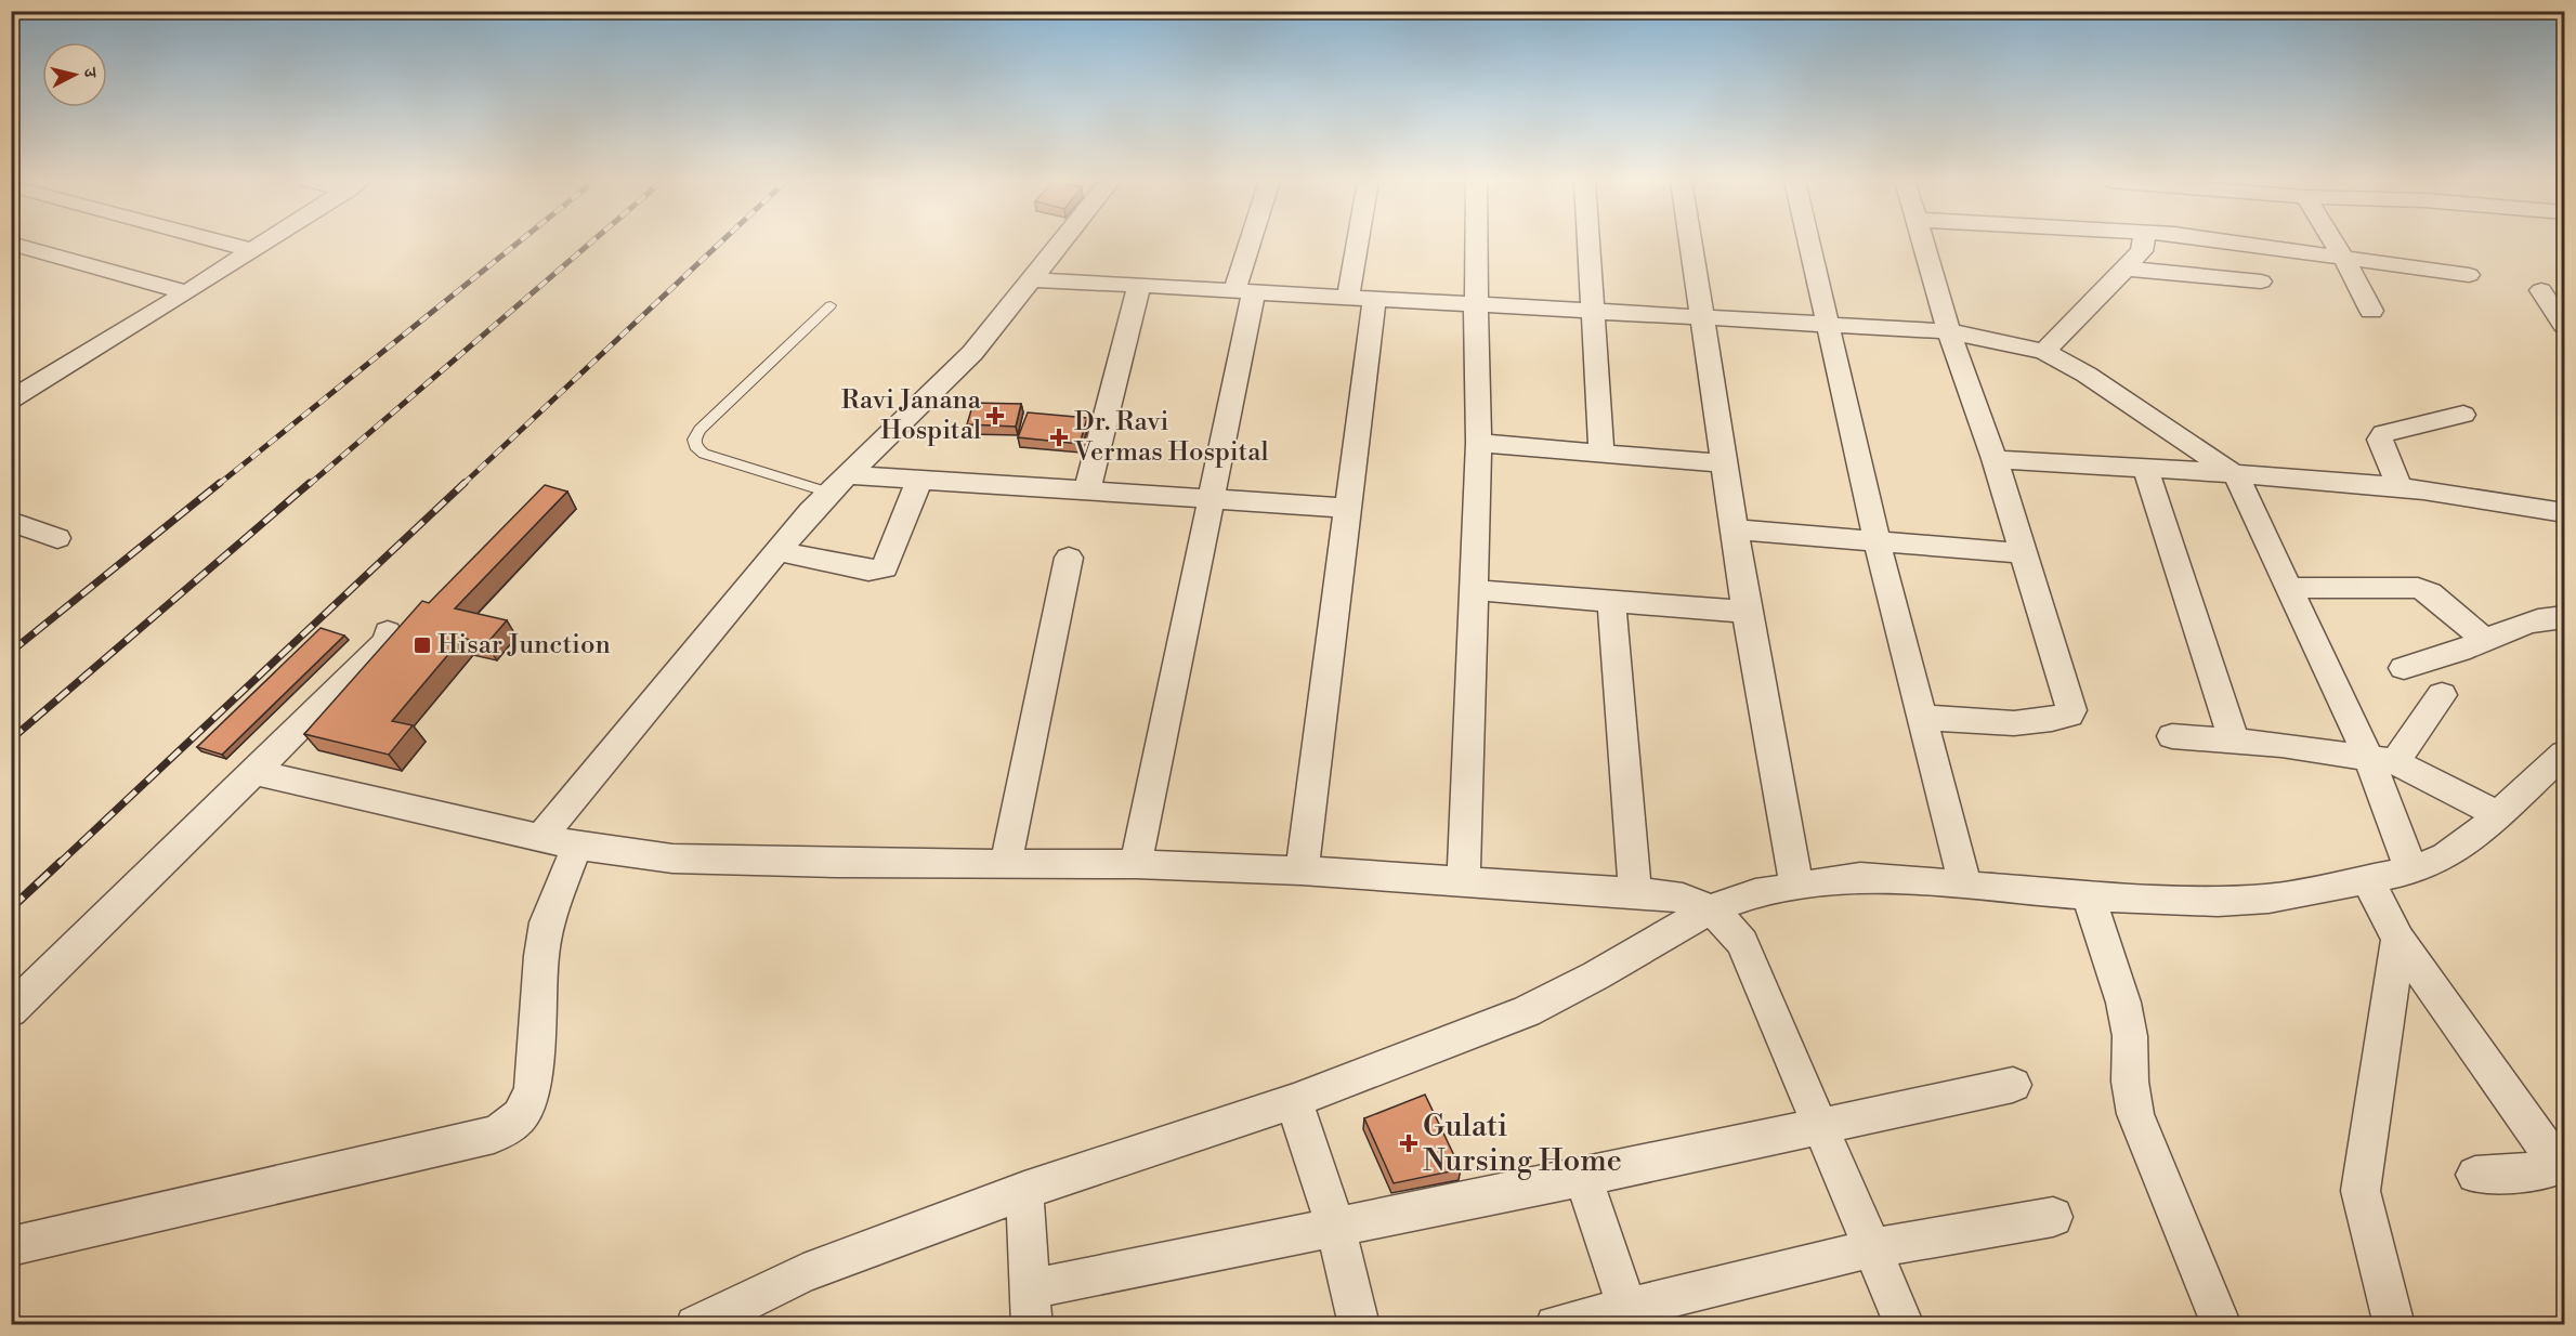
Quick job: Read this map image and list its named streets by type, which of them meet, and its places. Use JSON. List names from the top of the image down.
{
  "places": {
    "health": ["Ravi Janana Hospital", "Dr. Ravi Vermas Hospital", "Gulati Nursing Home"],
    "transit": ["Hisar Junction"]
  },
  "north": "right"
}
